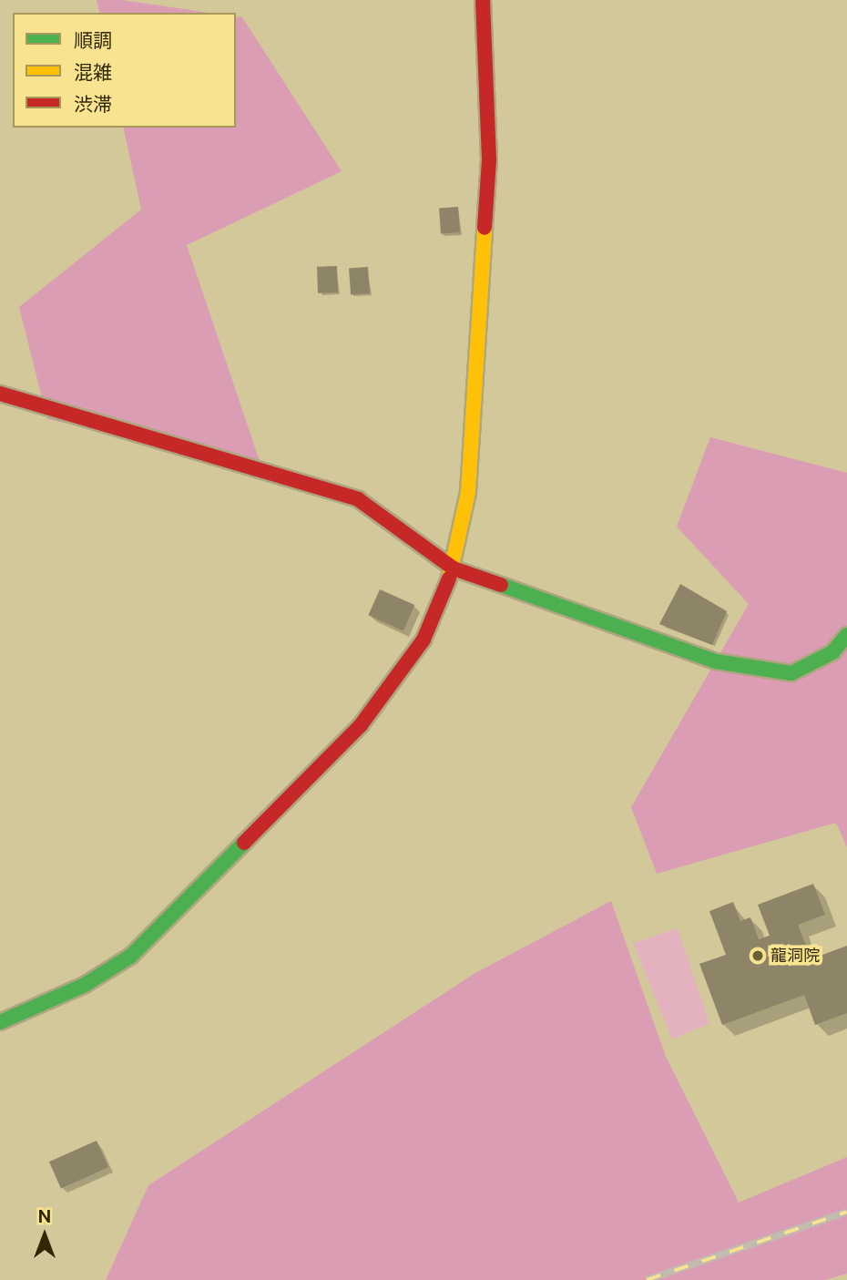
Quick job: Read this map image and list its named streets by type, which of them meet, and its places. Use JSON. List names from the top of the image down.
{
  "places": ["龍洞院"],
  "legend": ["順調", "混雑", "渋滞"],
  "north": "top"
}
